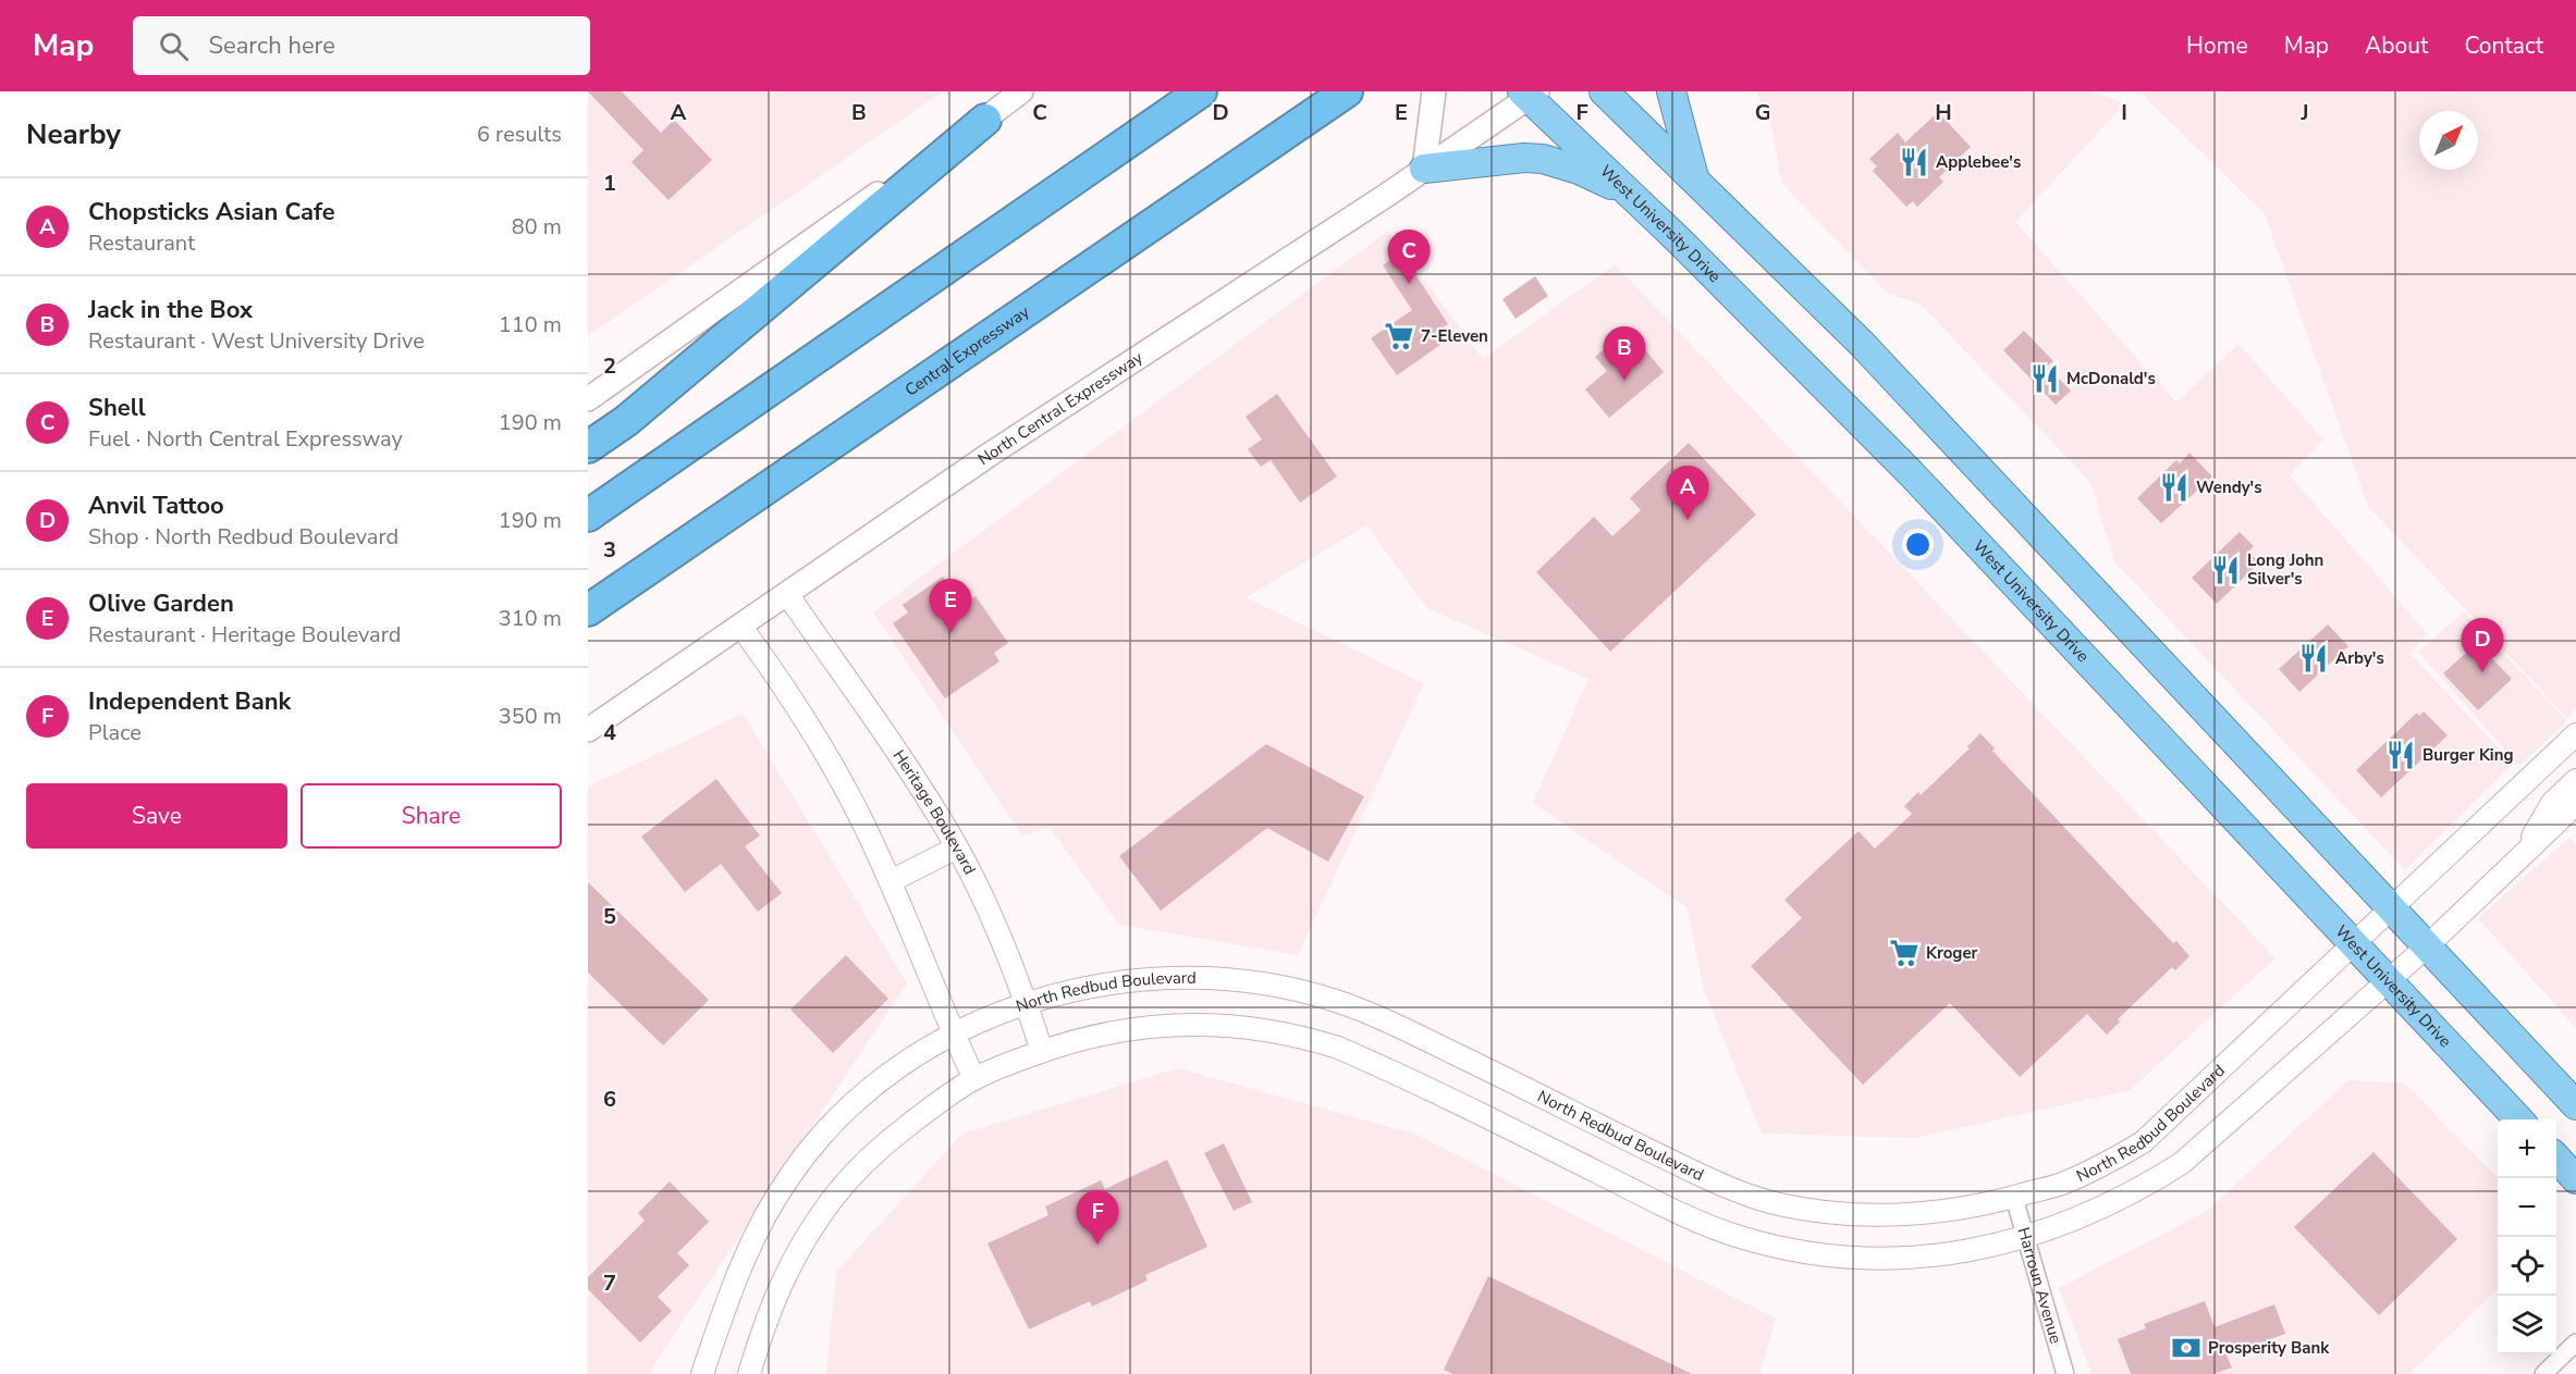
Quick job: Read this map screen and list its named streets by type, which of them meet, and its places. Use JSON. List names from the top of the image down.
{
  "streets": {
    "highway": ["West University Drive", "Central Expressway"],
    "main road": ["North Central Expressway"],
    "street": ["Heritage Boulevard", "North Redbud Boulevard", "Harroun Avenue"]
  },
  "crossings": [
    ["West University Drive", "North Central Expressway"],
    ["West University Drive", "North Redbud Boulevard"],
    ["North Central Expressway", "Heritage Boulevard"],
    ["Heritage Boulevard", "North Redbud Boulevard"],
    ["North Redbud Boulevard", "Harroun Avenue"]
  ],
  "places": {
    "restaurant": [
      "Applebee's",
      "McDonald's",
      "Wendy's",
      "Long John Silver's",
      "Arby's",
      "Burger King"
    ],
    "supermarket": ["7-Eleven", "Kroger"],
    "bank": ["Prosperity Bank"]
  },
  "north": "top right",
  "page": {
    "header": "Map",
    "search": "Search here",
    "nav": [
      "Home",
      "Map",
      "About",
      "Contact"
    ],
    "heading": ["Nearby", "6 results"],
    "list": [
      {
        "mark": "A",
        "name": "Chopsticks Asian Cafe",
        "note": "Restaurant",
        "value": "80 m"
      },
      {
        "mark": "B",
        "name": "Jack in the Box",
        "note": "Restaurant · West University Drive",
        "value": "110 m"
      },
      {
        "mark": "C",
        "name": "Shell",
        "note": "Fuel · North Central Expressway",
        "value": "190 m"
      },
      {
        "mark": "D",
        "name": "Anvil Tattoo",
        "note": "Shop · North Redbud Boulevard",
        "value": "190 m"
      },
      {
        "mark": "E",
        "name": "Olive Garden",
        "note": "Restaurant · Heritage Boulevard",
        "value": "310 m"
      },
      {
        "mark": "F",
        "name": "Independent Bank",
        "note": "Place",
        "value": "350 m"
      }
    ],
    "pins": [
      "C",
      "B",
      "A",
      "E",
      "D",
      "F"
    ],
    "buttons": ["Save", "Share"],
    "map_buttons": ["+", "−"]
  },
  "grid": {
    "columns": [
      "A",
      "B",
      "C",
      "D",
      "E",
      "F",
      "G",
      "H",
      "I",
      "J"
    ],
    "rows": [
      "1",
      "2",
      "3",
      "4",
      "5",
      "6",
      "7"
    ]
  }
}
